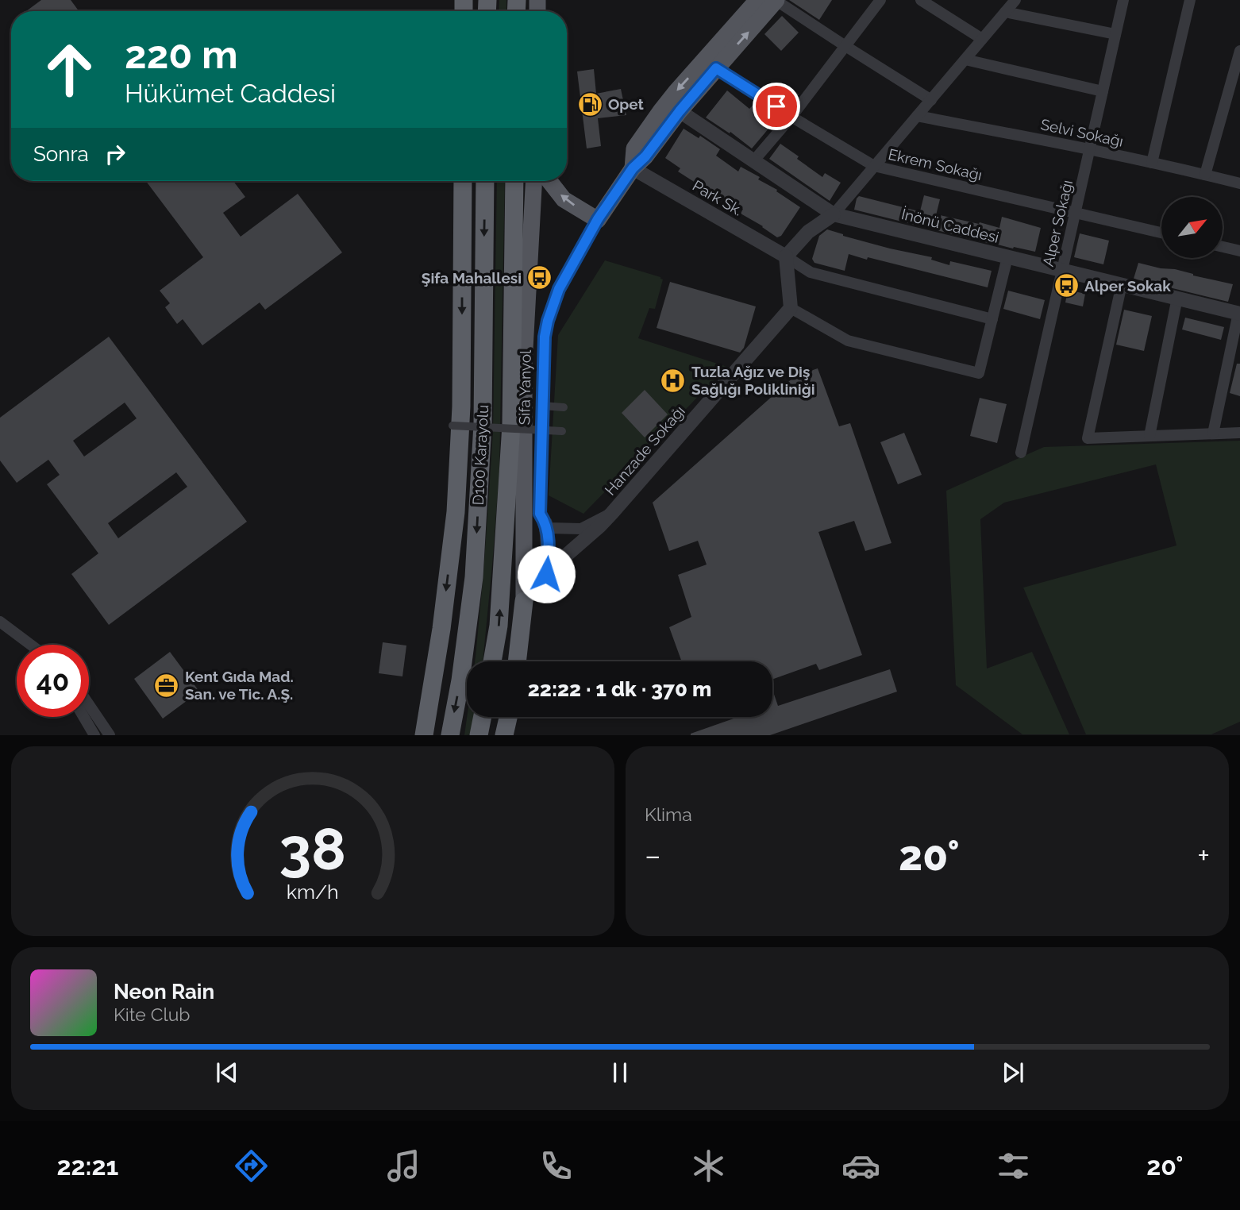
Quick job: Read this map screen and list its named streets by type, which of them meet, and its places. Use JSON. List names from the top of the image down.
{
  "streets": {
    "highway": ["D100 Karayolu"],
    "main road": ["Sifa Yanyol"],
    "street": [
      "Selvi Sokağı",
      "Ekrem Sokağı",
      "Park Sk.",
      "Alper Sokağı",
      "İnönü Caddesi",
      "Hanzade Sokağı"
    ]
  },
  "crossings": [
    ["Selvi Sokağı", "Alper Sokağı"],
    ["Ekrem Sokağı", "Alper Sokağı"],
    ["Alper Sokağı", "İnönü Caddesi"],
    ["Sifa Yanyol", "Hanzade Sokağı"]
  ],
  "places": {
    "fuel station": ["Opet"],
    "bus stop": ["Şifa Mahallesi", "Alper Sokak"],
    "hospital": ["Tuzla Ağız ve Diş Sağlığı Polikliniği"],
    "office": ["Kent Gıda Mad. San. ve Tic. A.Ş."]
  },
  "north": "top right",
  "page": {
    "turn": ["220 m", "Hükümet Caddesi"],
    "then": "Sonra",
    "limit": "40",
    "trip": "22:22 · 1 dk · 370 m",
    "tile": "Klima",
    "heat": ["−", "20°", "+"],
    "song": ["Neon Rain", "Kite Club"],
    "tabs": ["22:21", "20°"],
    "gauge": ["38", "km/h"]
  }
}
